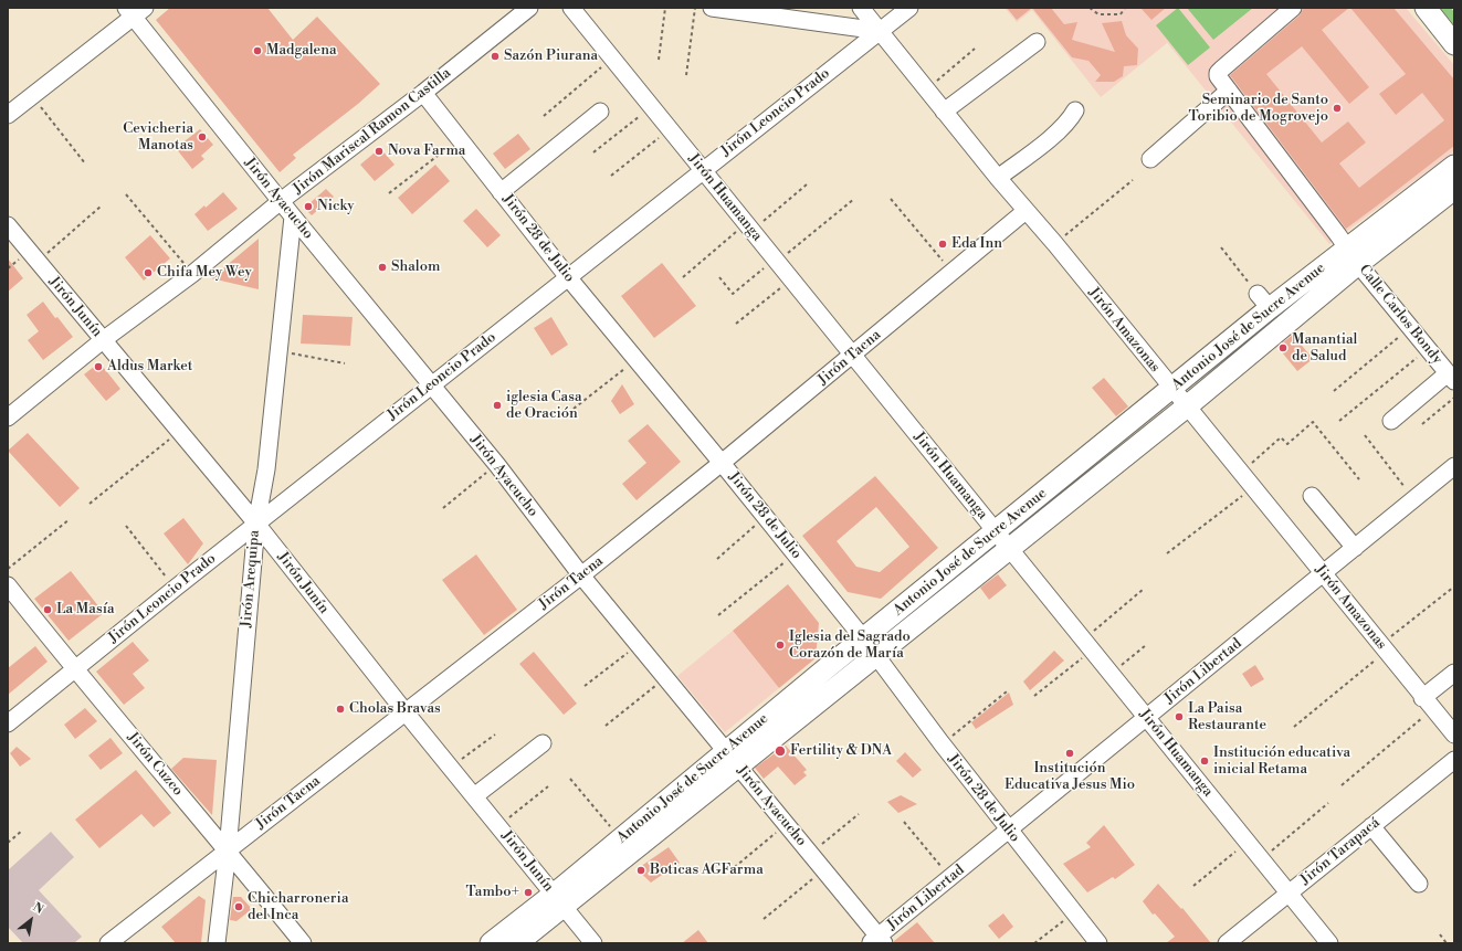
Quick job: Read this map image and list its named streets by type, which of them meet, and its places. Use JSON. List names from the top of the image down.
{
  "streets": {
    "main road": ["Antonio José de Sucre Avenue"],
    "street": [
      "Jirón Leoncio Prado",
      "Jirón Mariscal Ramon Castilla",
      "Jirón Huamanga",
      "Jirón Ayacucho",
      "Jirón 28 de Julio",
      "Jirón Junín",
      "Calle Carlos Bondy",
      "Jirón Amazonas",
      "Jirón Tacna",
      "Jirón Arequipa",
      "Jirón Libertad",
      "Jirón Cuzco",
      "Jirón Tarapacá"
    ]
  },
  "crossings": [
    ["Jirón Leoncio Prado", "Jirón Huamanga"],
    ["Jirón Leoncio Prado", "Jirón Ayacucho"],
    ["Jirón Leoncio Prado", "Jirón 28 de Julio"],
    ["Jirón Leoncio Prado", "Jirón Junín"],
    ["Jirón Leoncio Prado", "Jirón Amazonas"],
    ["Jirón Leoncio Prado", "Jirón Arequipa"],
    ["Jirón Leoncio Prado", "Jirón Cuzco"],
    ["Jirón Mariscal Ramon Castilla", "Jirón Ayacucho"],
    ["Jirón Mariscal Ramon Castilla", "Jirón 28 de Julio"],
    ["Jirón Mariscal Ramon Castilla", "Jirón Junín"],
    ["Jirón Huamanga", "Antonio José de Sucre Avenue"],
    ["Jirón Huamanga", "Jirón Tacna"],
    ["Jirón Huamanga", "Jirón Libertad"],
    ["Jirón Huamanga", "Jirón Tarapacá"],
    ["Jirón Ayacucho", "Antonio José de Sucre Avenue"],
    ["Jirón Ayacucho", "Jirón Tacna"],
    ["Jirón Ayacucho", "Jirón Arequipa"],
    ["Jirón Ayacucho", "Jirón Libertad"],
    ["Jirón 28 de Julio", "Antonio José de Sucre Avenue"],
    ["Jirón 28 de Julio", "Jirón Tacna"],
    ["Jirón 28 de Julio", "Jirón Libertad"],
    ["Jirón Junín", "Antonio José de Sucre Avenue"],
    ["Jirón Junín", "Jirón Tacna"],
    ["Jirón Junín", "Jirón Arequipa"],
    ["Calle Carlos Bondy", "Antonio José de Sucre Avenue"],
    ["Antonio José de Sucre Avenue", "Jirón Amazonas"],
    ["Jirón Amazonas", "Jirón Tacna"],
    ["Jirón Amazonas", "Jirón Libertad"],
    ["Jirón Tacna", "Jirón Arequipa"],
    ["Jirón Tacna", "Jirón Cuzco"],
    ["Jirón Arequipa", "Jirón Cuzco"]
  ],
  "places": [
    "Madgalena",
    "Sazón Piurana",
    "Seminario de Santo Toribio de Mogrovejo",
    "Cevicheria Manotas",
    "Nova Farma",
    "Nicky",
    "Eda Inn",
    "Shalom",
    "Chifa Mey Wey",
    "Manantial de Salud",
    "Aldus Market",
    "iglesia Casa de Oración",
    "La Masía",
    "Iglesia del Sagrado Corazón de María",
    "Cholas Bravas",
    "La Paisa Restaurante",
    "Fertility & DNA",
    "Institución Educativa Jesus Mio",
    "Institución educativa inicial Retama",
    "Boticas AGFarma",
    "Tambo+",
    "Chicharroneria del Inca"
  ],
  "north": "top right"
}
